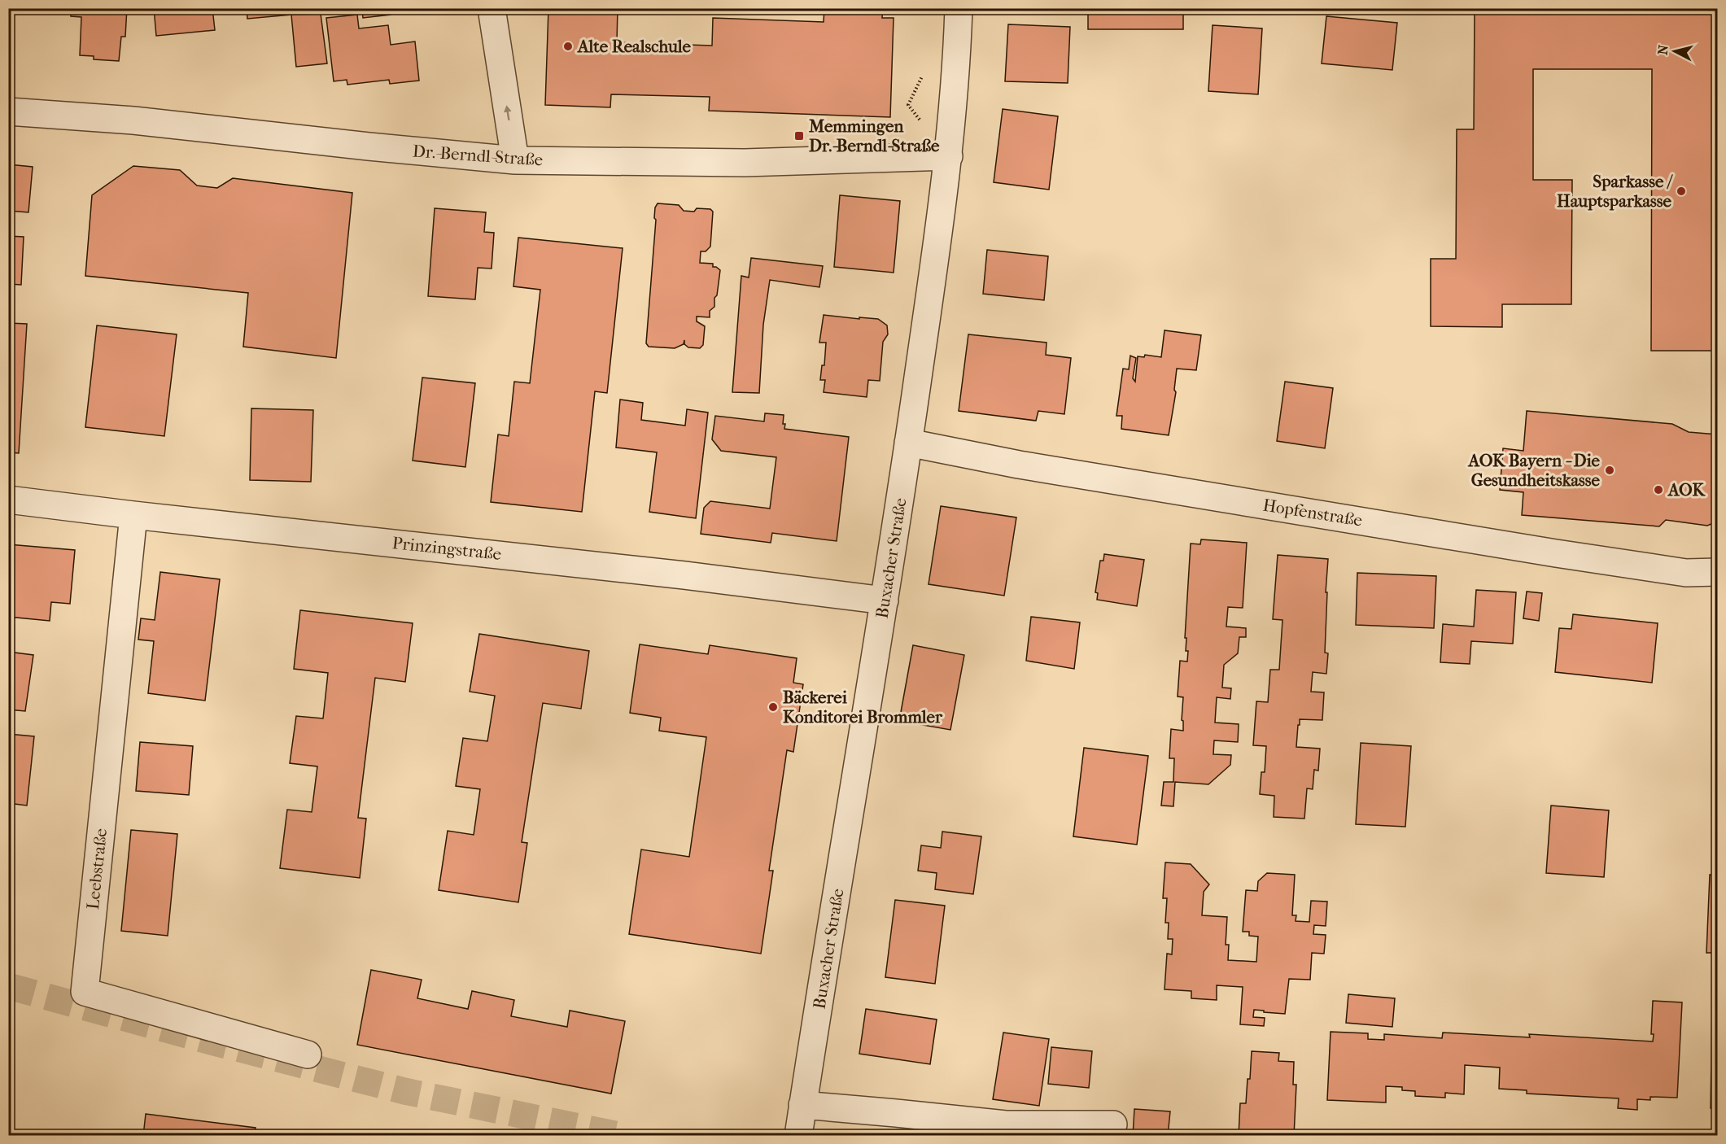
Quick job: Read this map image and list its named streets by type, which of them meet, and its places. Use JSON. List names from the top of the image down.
{
  "streets": {
    "street": [
      "Dr.-Berndl-Straße",
      "Hopfenstraße",
      "Prinzingstraße",
      "Buxacher Straße",
      "Leebstraße"
    ]
  },
  "crossings": [
    ["Dr.-Berndl-Straße", "Buxacher Straße"],
    ["Hopfenstraße", "Buxacher Straße"],
    ["Prinzingstraße", "Buxacher Straße"],
    ["Prinzingstraße", "Leebstraße"]
  ],
  "places": {
    "other": [
      "Alte Realschule",
      "Sparkasse / Hauptsparkasse",
      "AOK Bayern - Die Gesundheitskasse",
      "AOK",
      "Bäckerei Konditorei Brommler"
    ],
    "transit": ["Memmingen Dr.-Berndl-Straße"]
  },
  "north": "left"
}
